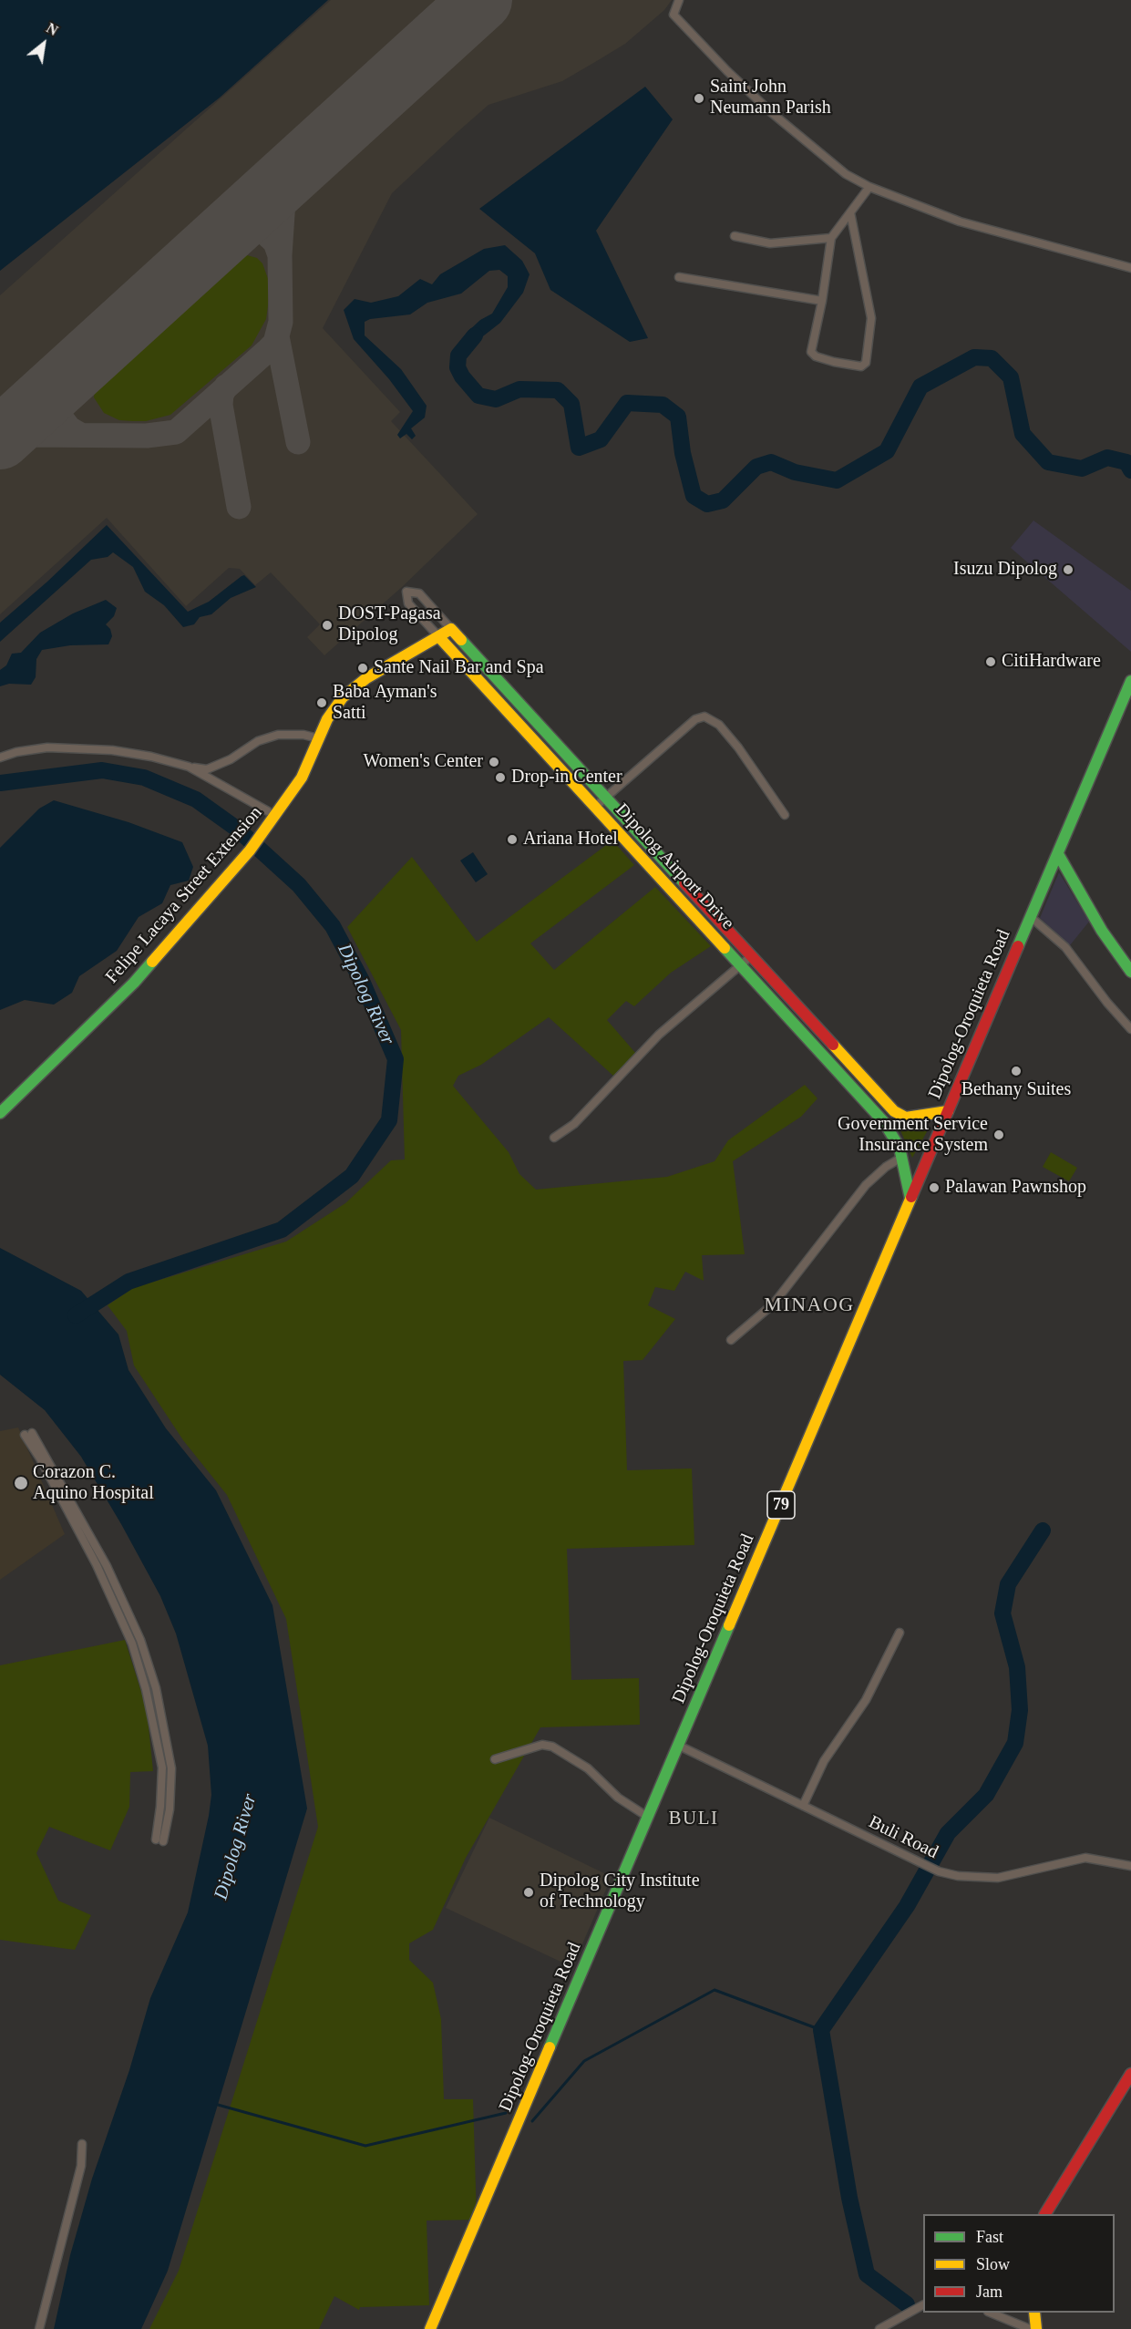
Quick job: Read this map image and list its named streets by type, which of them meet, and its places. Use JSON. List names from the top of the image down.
{
  "streets": {
    "main road": [
      "Dipolog Airport Drive",
      "Felipe Lacaya Street Extension",
      "Dipolog-Oroquieta Road",
      "79"
    ],
    "street": ["Buli Road"]
  },
  "crossings": [
    ["Dipolog Airport Drive", "Felipe Lacaya Street Extension"],
    ["Dipolog Airport Drive", "Dipolog-Oroquieta Road"],
    ["Dipolog-Oroquieta Road", "Buli Road"]
  ],
  "districts": ["MINAOG", "BULI"],
  "water": ["Dipolog River"],
  "places": [
    "Saint John Neumann Parish",
    "Isuzu Dipolog",
    "DOST-Pagasa Dipolog",
    "CitiHardware",
    "Sante Nail Bar and Spa",
    "Baba Ayman's Satti",
    "Women's Center",
    "Drop-in Center",
    "Ariana Hotel",
    "Bethany Suites",
    "Government Service Insurance System",
    "Palawan Pawnshop",
    "Corazon C. Aquino Hospital",
    "Dipolog City Institute of Technology"
  ],
  "legend": ["Fast", "Slow", "Jam"],
  "north": "top right"
}
